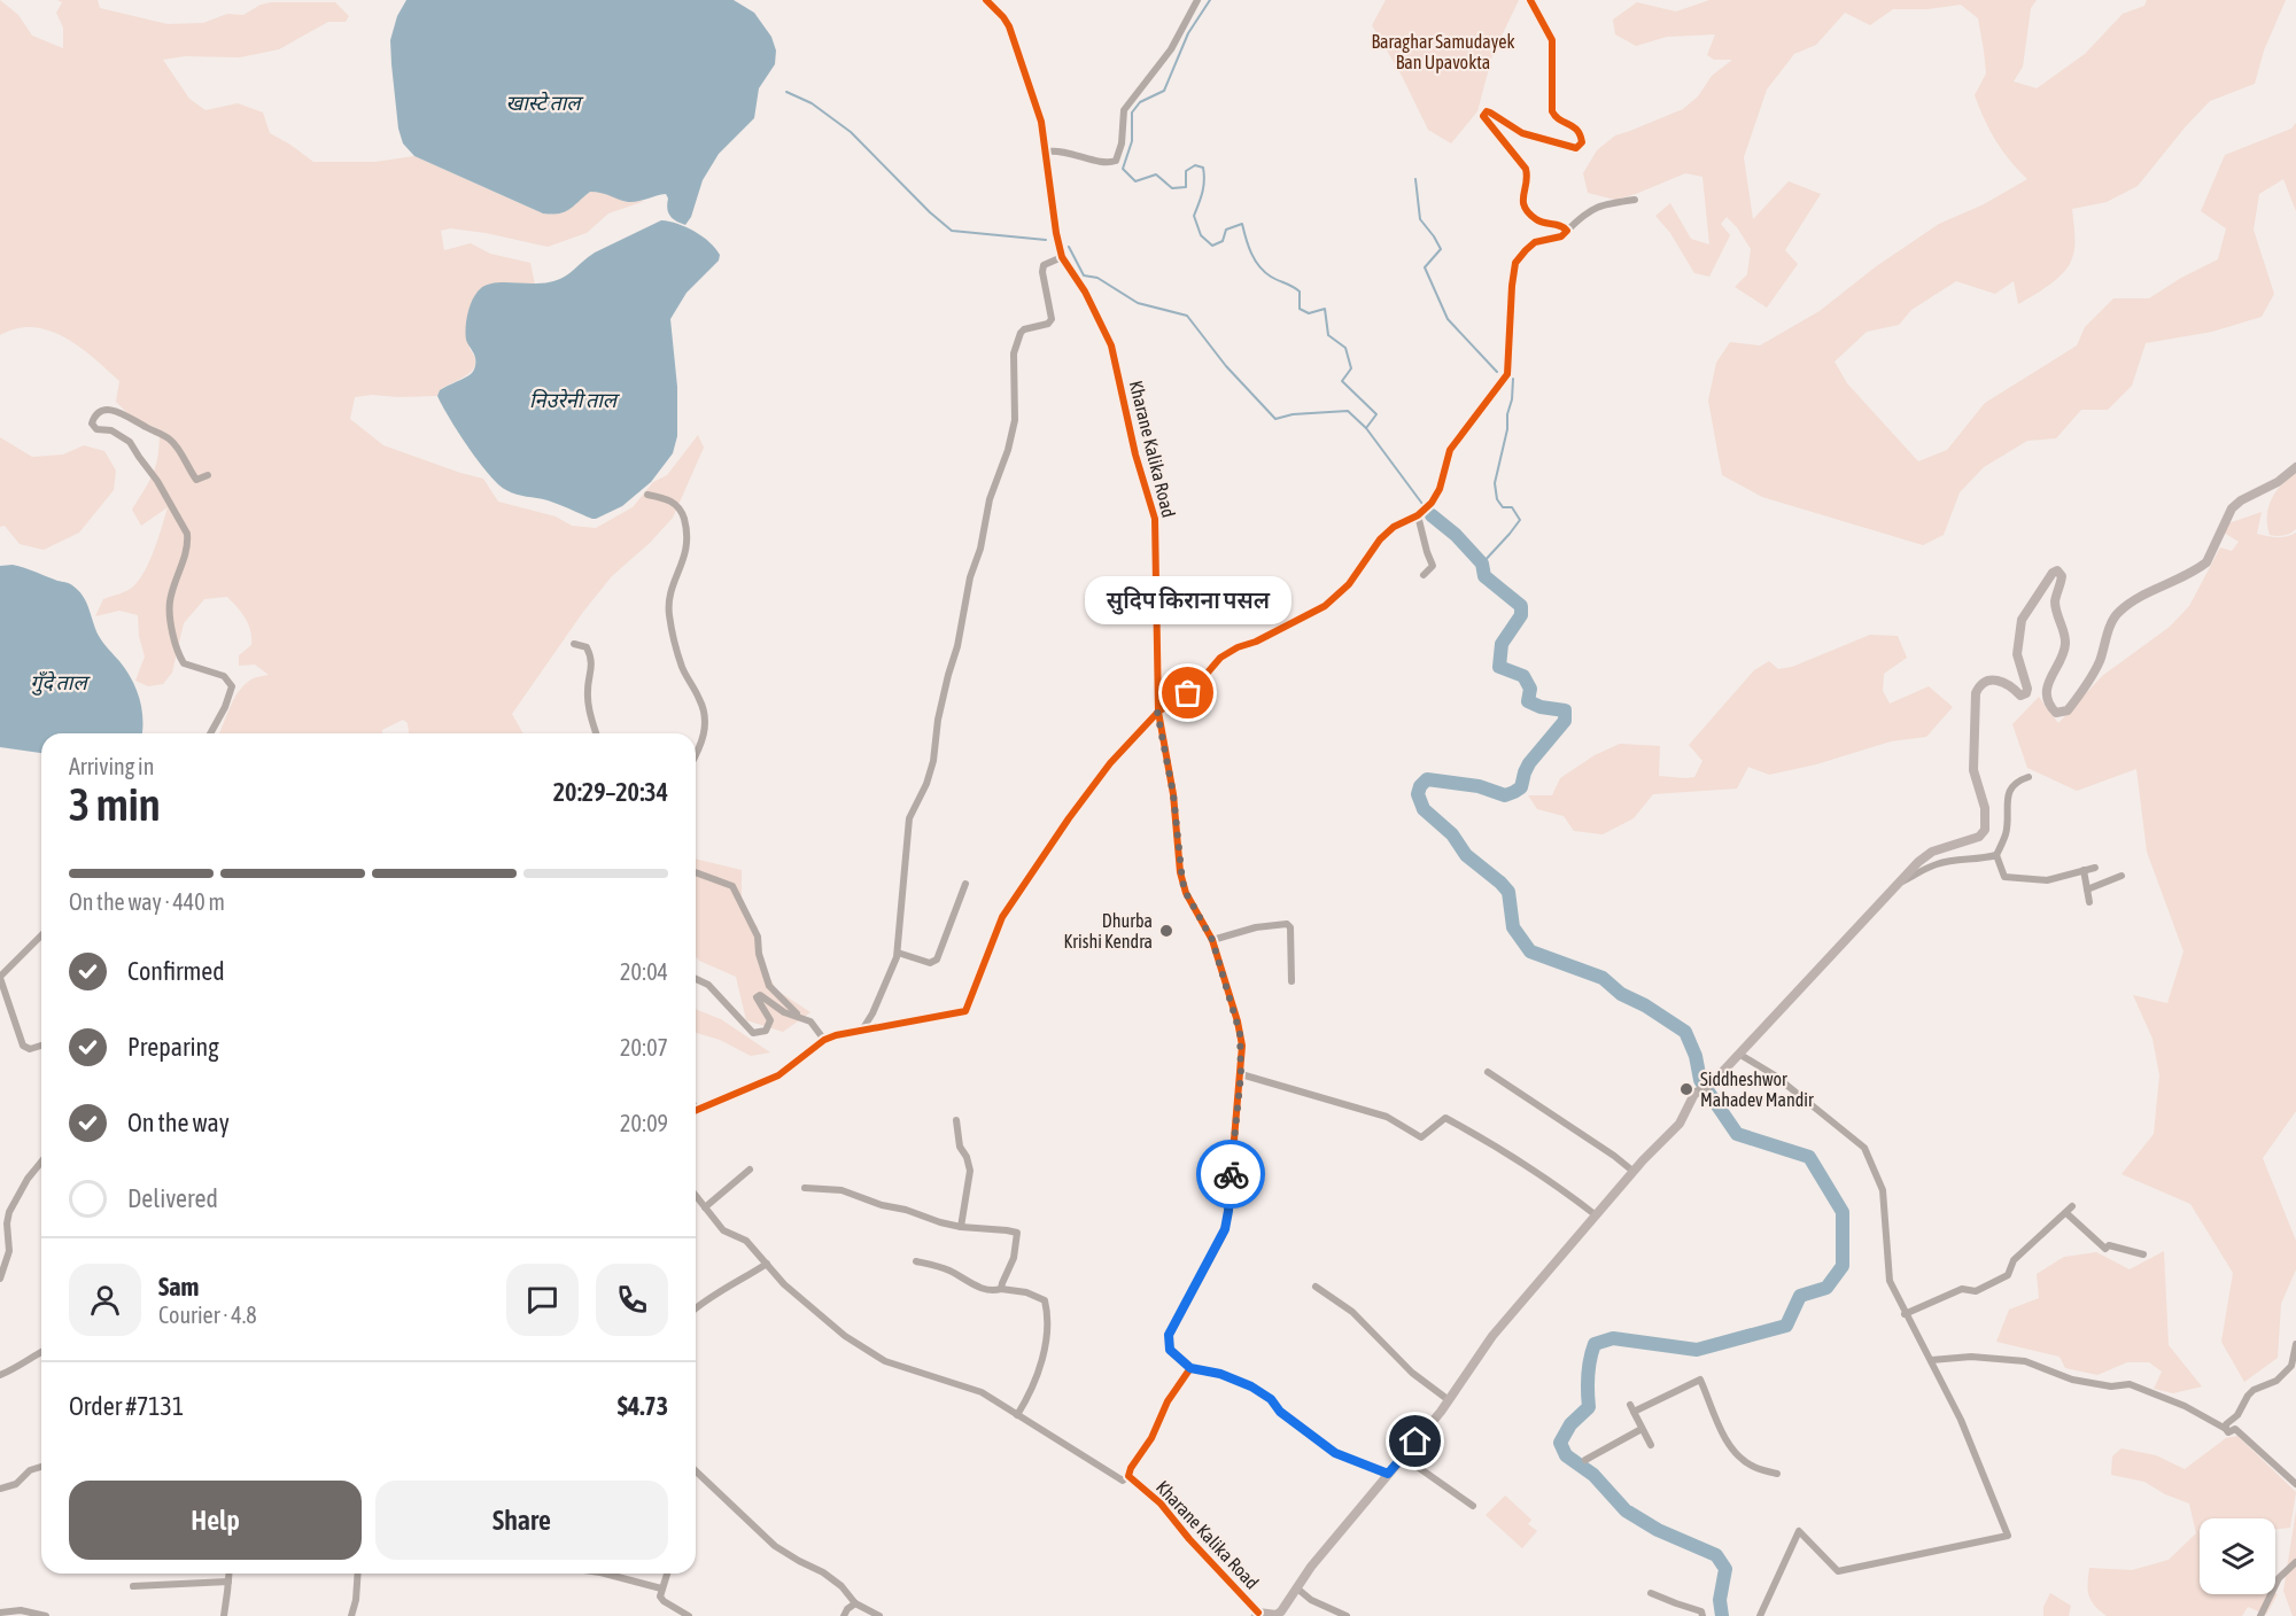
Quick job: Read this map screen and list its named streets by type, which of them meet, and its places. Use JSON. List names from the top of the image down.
{
  "streets": {
    "street": ["Kharane Kalika Road"]
  },
  "water": ["खास्टे ताल", "निउरेनी ताल", "गुँदे ताल"],
  "parks": ["Baraghar Samudayek Ban Upavokta"],
  "places": ["सुदिप किराना पसल", "Dhurba Krishi Kendra", "Siddheshwor Mahadev Mandir"],
  "page": {
    "bubble": "सुदिप किराना पसल",
    "heading": ["3 min", "Arriving in", "20:29–20:34"],
    "panel": [
      "Sam",
      "Courier · 4.8",
      "Order #7131",
      "$4.73"
    ],
    "bar": "On the way · 440 m",
    "list": [
      ["Confirmed", "20:04"],
      ["Preparing", "20:07"],
      ["On the way", "20:09"],
      "Delivered"
    ],
    "buttons": ["Help", "Share"]
  }
}
